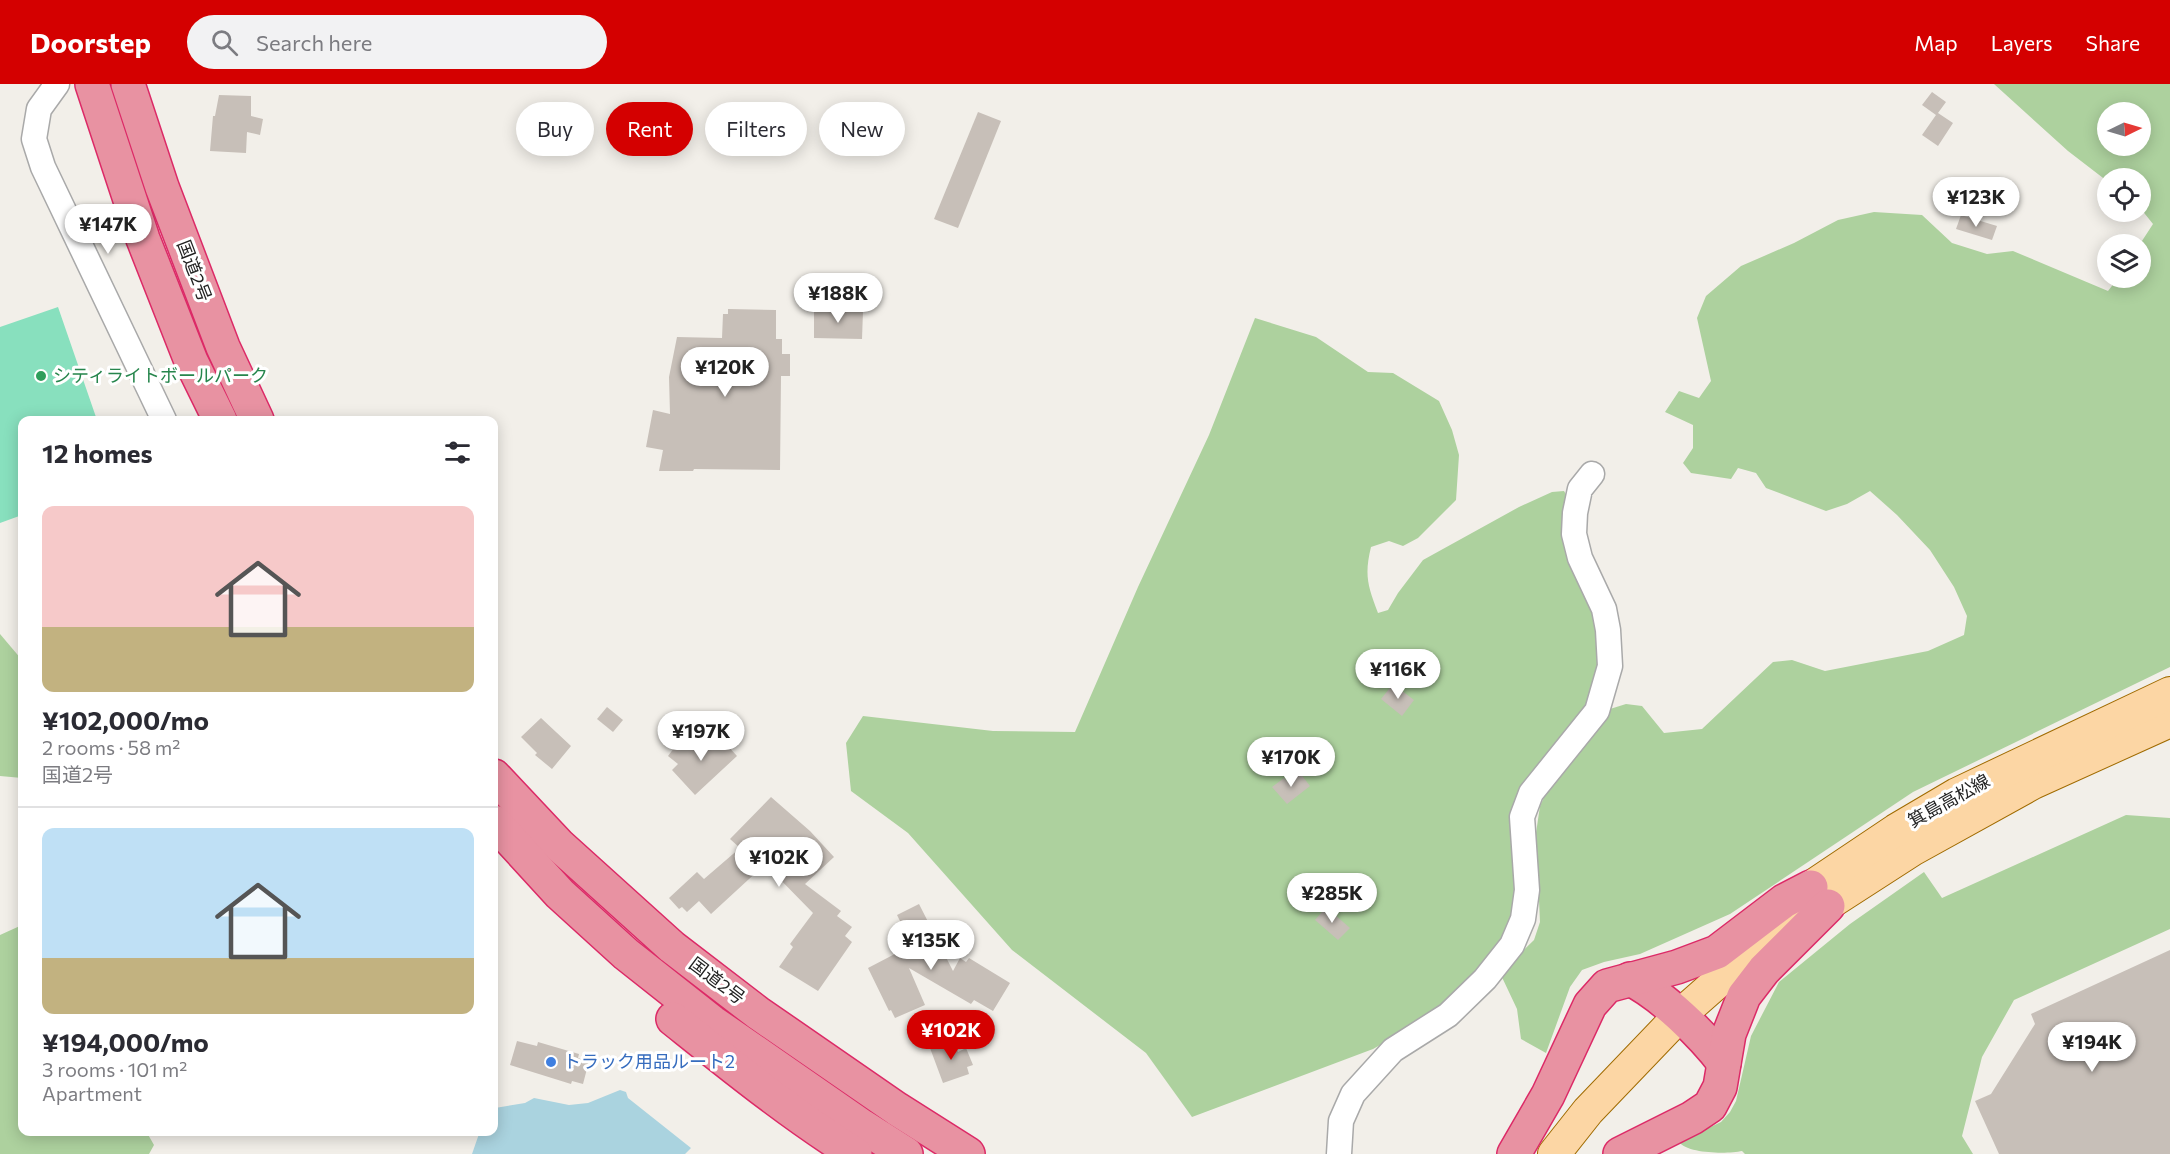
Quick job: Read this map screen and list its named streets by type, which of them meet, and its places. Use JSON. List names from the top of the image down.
{
  "streets": {
    "highway": ["国道2号"],
    "main road": ["箕島高松線"]
  },
  "places": ["シティライトボールパーク", "トラック用品ルート2"],
  "north": "right",
  "page": {
    "header": "Doorstep",
    "search": "Search here",
    "nav": ["Map", "Layers", "Share"],
    "chip": [
      "Buy",
      "Rent",
      "Filters",
      "New"
    ],
    "price": [
      "¥123K",
      "¥147K",
      "¥188K",
      "¥120K",
      "¥116K",
      "¥197K",
      "¥170K",
      "¥102K",
      "¥285K",
      "¥135K",
      "¥102K",
      "¥194K"
    ],
    "heading": "12 homes",
    "list": [
      {
        "name": "¥102,000/mo",
        "note": "2 rooms · 58 m² · 国道2号"
      },
      {
        "name": "¥194,000/mo",
        "note": "3 rooms · 101 m² · Apartment"
      }
    ]
  }
}
